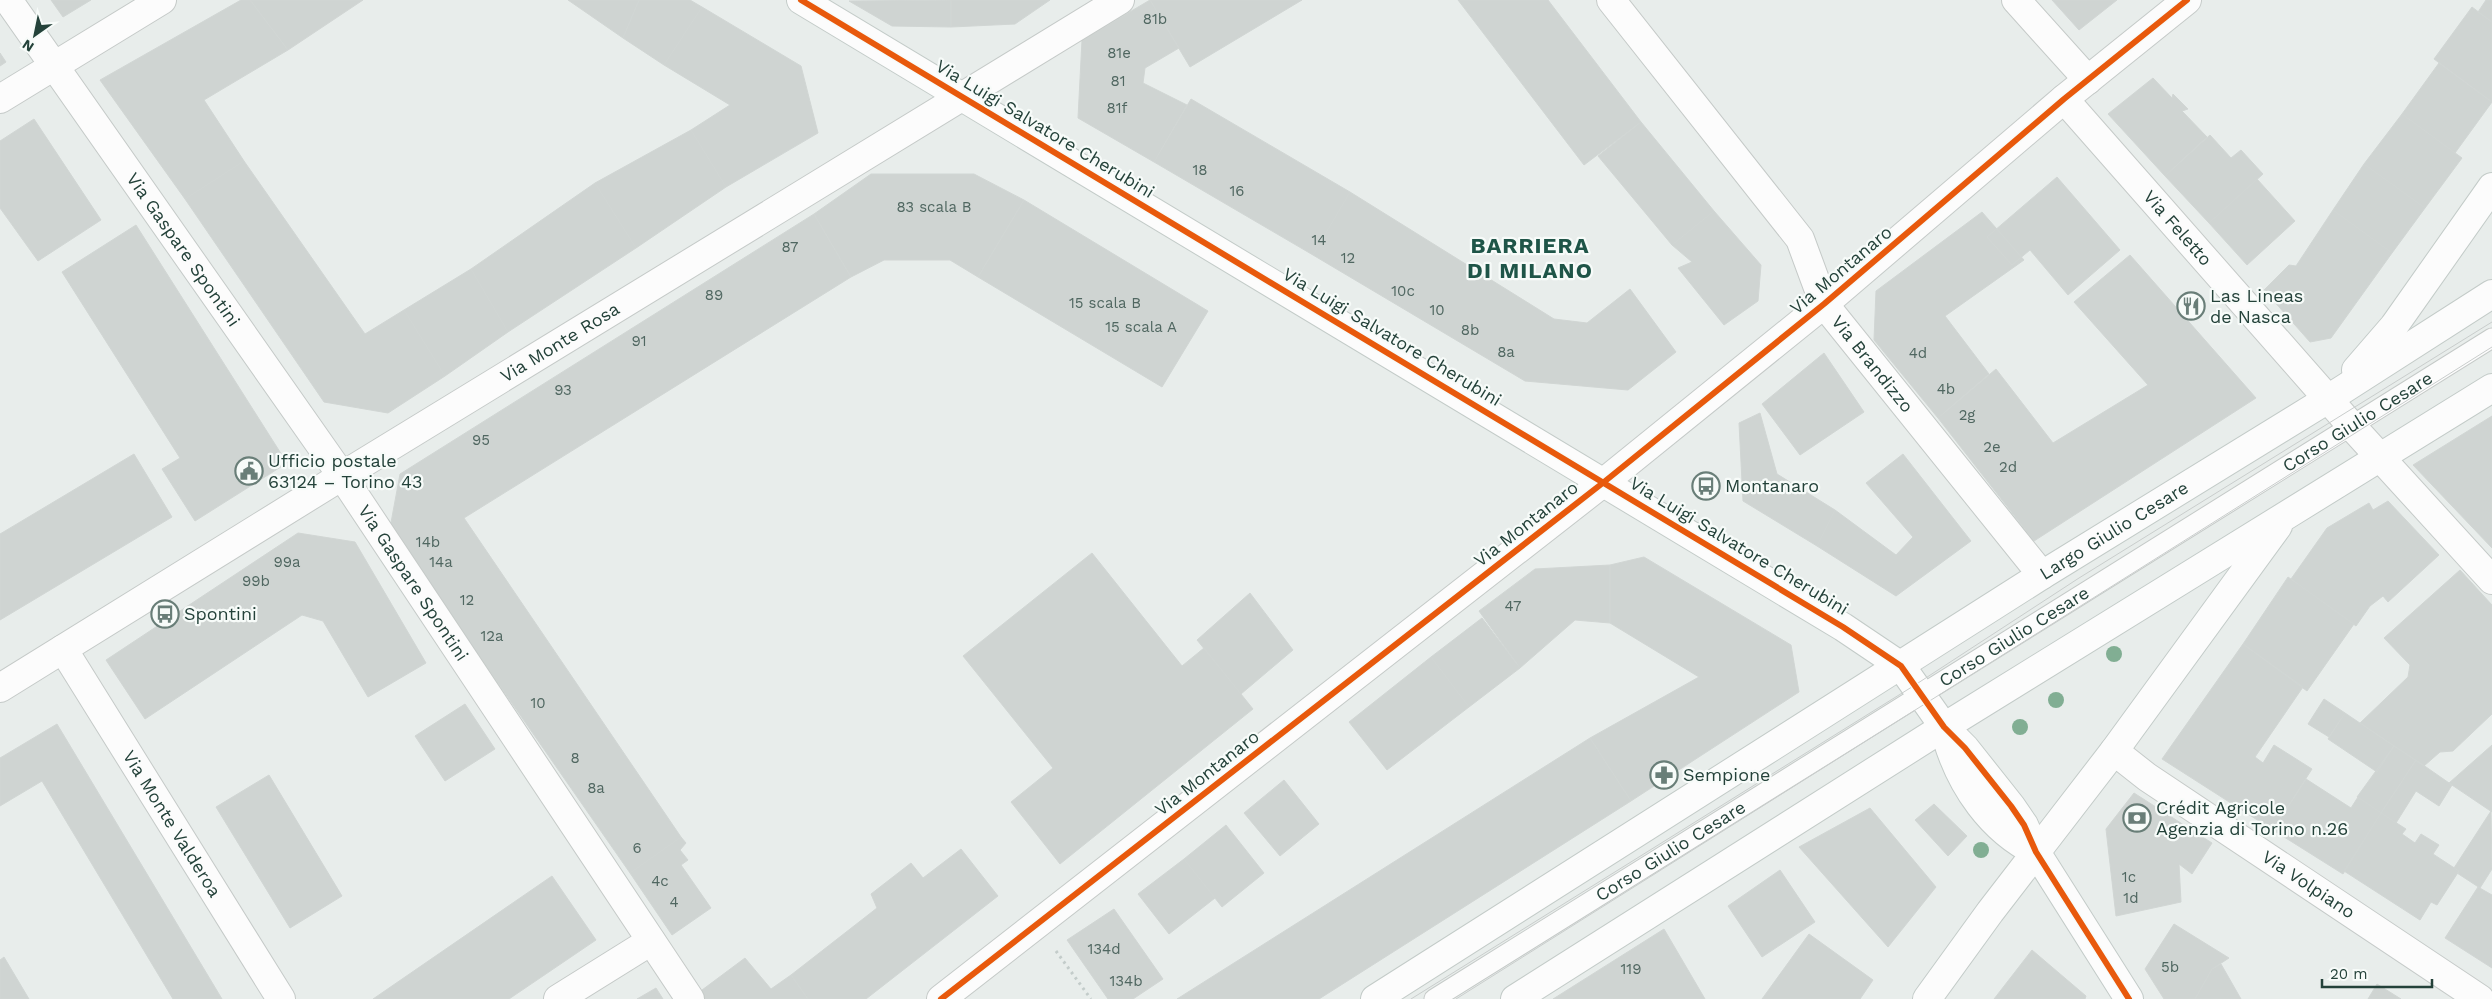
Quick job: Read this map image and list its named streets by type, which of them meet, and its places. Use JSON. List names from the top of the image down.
{
  "streets": {
    "street": [
      "Via Luigi Salvatore Cherubini",
      "Via Feletto",
      "Via Gaspare Spontini",
      "Via Montanaro",
      "Via Monte Rosa",
      "Via Brandizzo",
      "Corso Giulio Cesare",
      "Largo Giulio Cesare",
      "Via Monte Valderoa",
      "Via Volpiano"
    ]
  },
  "crossings": [
    ["Via Luigi Salvatore Cherubini", "Via Montanaro"],
    ["Via Luigi Salvatore Cherubini", "Via Monte Rosa"],
    ["Via Luigi Salvatore Cherubini", "Corso Giulio Cesare"],
    ["Via Luigi Salvatore Cherubini", "Largo Giulio Cesare"],
    ["Via Feletto", "Via Montanaro"],
    ["Via Feletto", "Corso Giulio Cesare"],
    ["Via Feletto", "Largo Giulio Cesare"],
    ["Via Gaspare Spontini", "Via Monte Rosa"],
    ["Via Montanaro", "Via Brandizzo"],
    ["Via Monte Rosa", "Via Monte Valderoa"],
    ["Via Brandizzo", "Largo Giulio Cesare"],
    ["Corso Giulio Cesare", "Largo Giulio Cesare"]
  ],
  "districts": ["BARRIERA DI MILANO"],
  "places": {
    "restaurant": ["Las Lineas de Nasca"],
    "public building": ["Ufficio postale 63124 – Torino 43"],
    "bus stop": ["Montanaro", "Spontini"],
    "pharmacy": ["Sempione"],
    "bank": ["Crédit Agricole Agenzia di Torino n.26"]
  },
  "house_numbers": [
    "81b",
    "81e",
    "81",
    "81f",
    "18",
    "16",
    "83 scala B",
    "14",
    "87",
    "12",
    "10c",
    "89",
    "15 scala B",
    "10",
    "15 scala A",
    "8b",
    "91",
    "8a",
    "4d",
    "4b",
    "93",
    "2g",
    "95",
    "2e",
    "2d",
    "14b",
    "99a",
    "14a",
    "99b",
    "12",
    "47",
    "12a",
    "10",
    "8",
    "8a",
    "6",
    "1c",
    "4c",
    "1d",
    "4",
    "134d",
    "5b",
    "119",
    "134b"
  ],
  "scale_bar": "20 m",
  "north": "bottom left"
}
